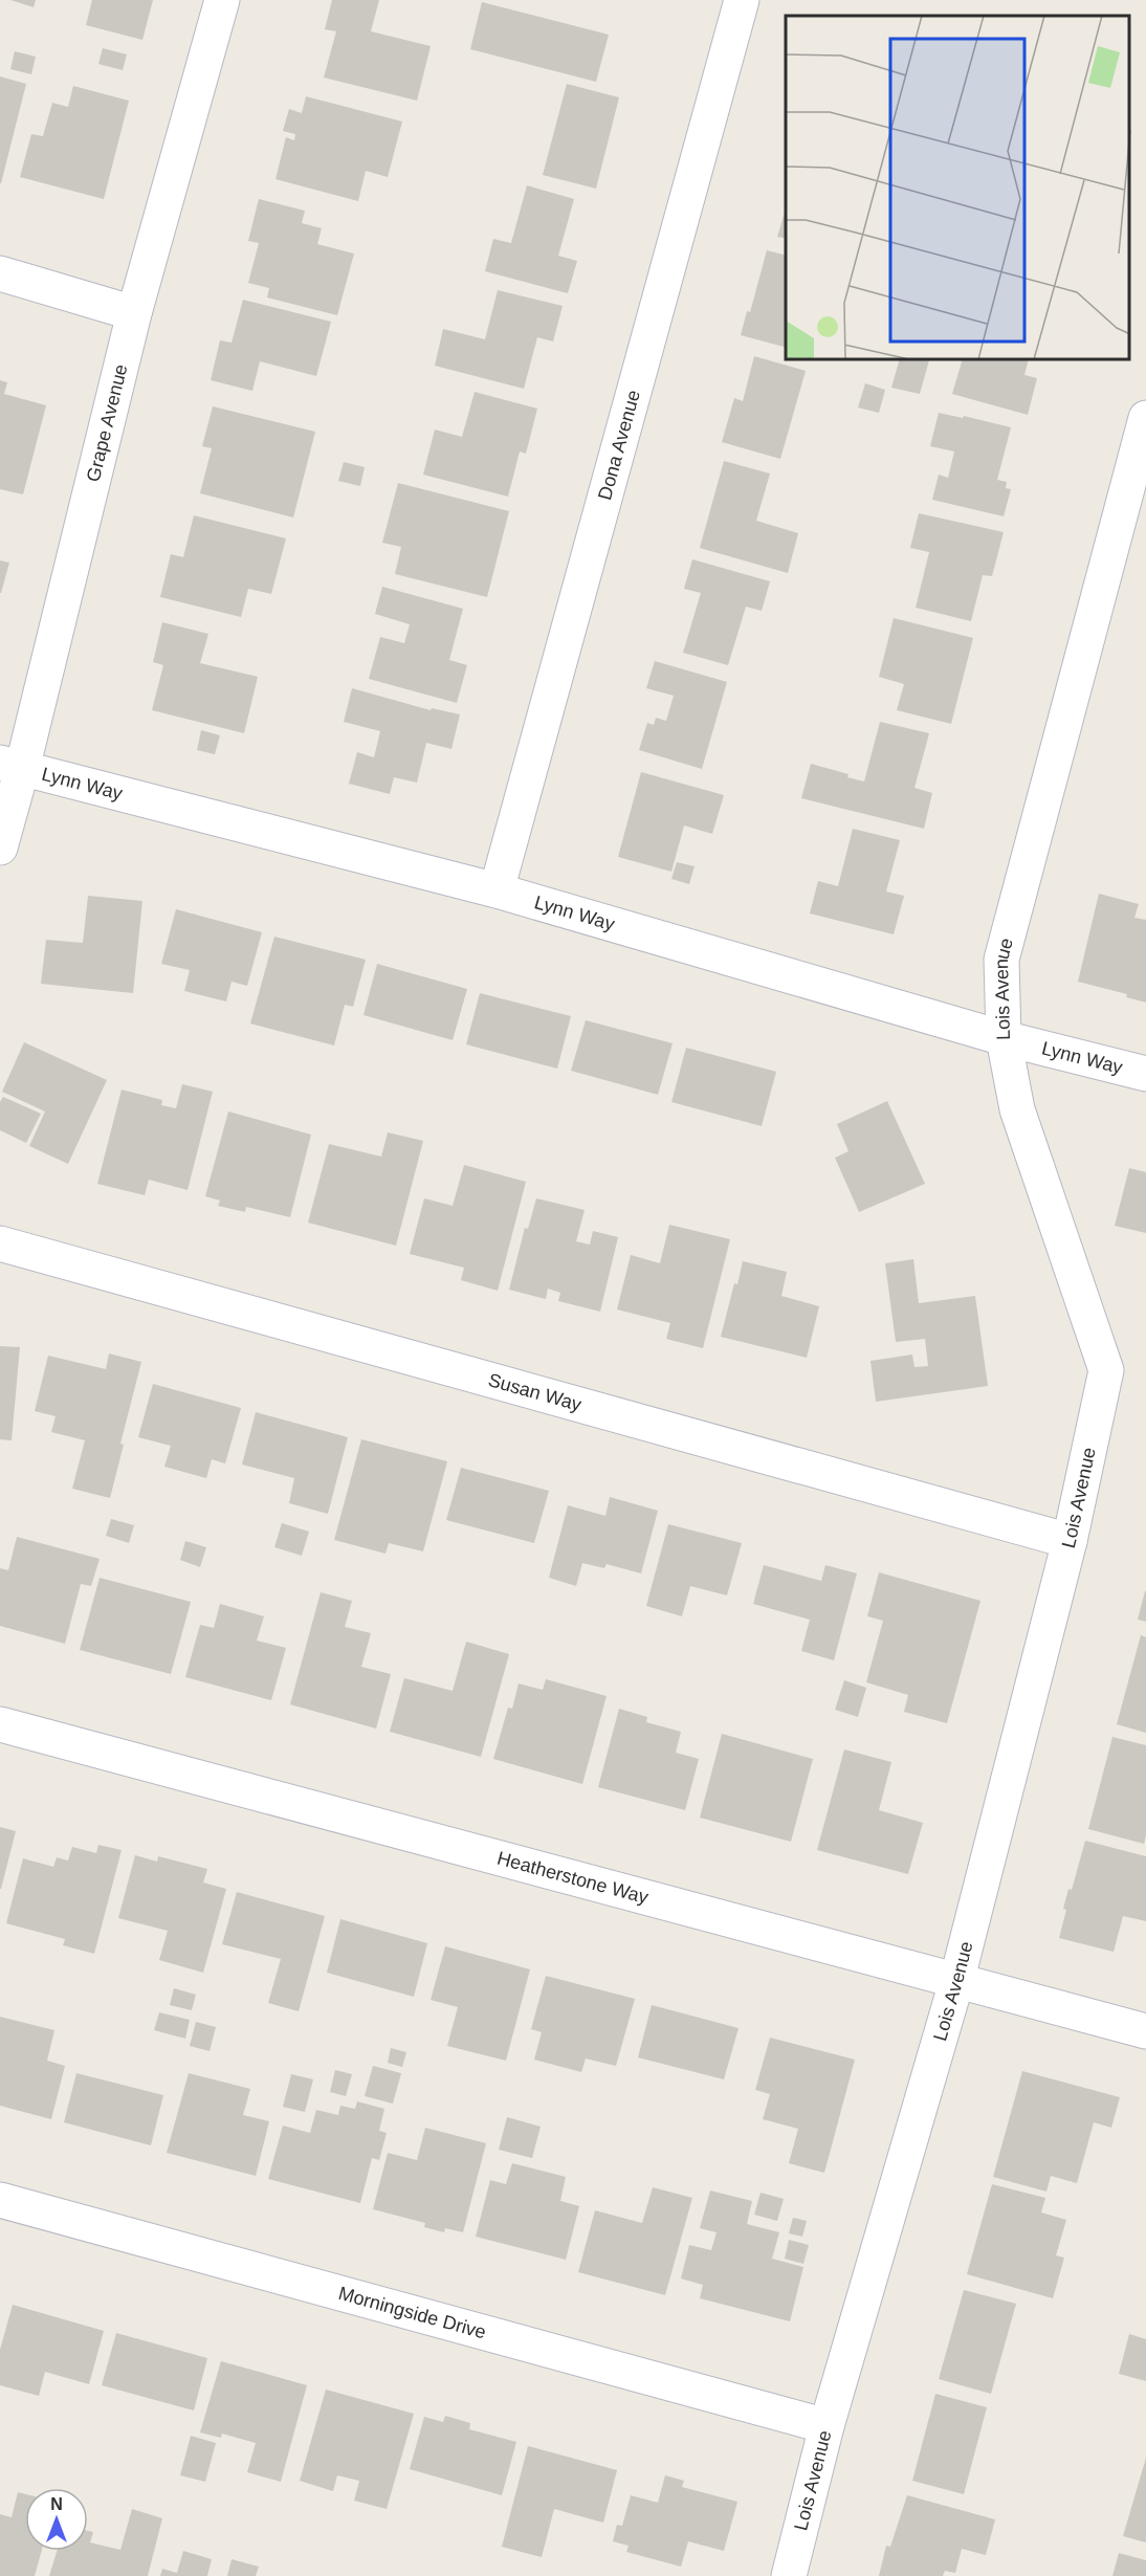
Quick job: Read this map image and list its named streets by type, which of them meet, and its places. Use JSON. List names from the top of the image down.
{
  "streets": {
    "street": [
      "Grape Avenue",
      "Dona Avenue",
      "Lynn Way",
      "Lois Avenue",
      "Susan Way",
      "Heatherstone Way",
      "Morningside Drive"
    ]
  },
  "crossings": [
    ["Grape Avenue", "Lynn Way"],
    ["Dona Avenue", "Lynn Way"],
    ["Lynn Way", "Lois Avenue"],
    ["Lois Avenue", "Susan Way"],
    ["Lois Avenue", "Heatherstone Way"],
    ["Lois Avenue", "Morningside Drive"]
  ],
  "north": "top"
}
